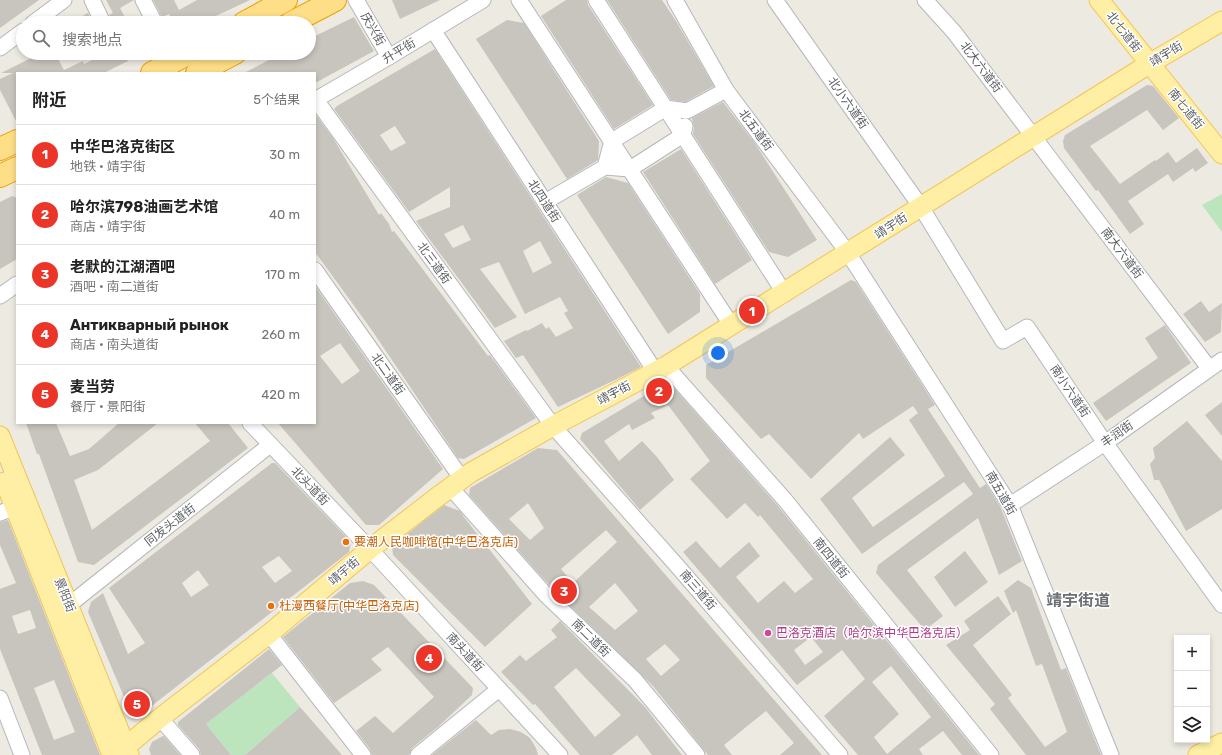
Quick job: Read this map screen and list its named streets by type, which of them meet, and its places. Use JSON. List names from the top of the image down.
{
  "streets": {
    "main road": [
      "北七道街",
      "靖宇街",
      "南七道街",
      "景阳街"
    ],
    "street": [
      "庆兴街",
      "升平街",
      "北大六道街",
      "北小六道街",
      "北五道街",
      "北四道街",
      "南大六道街",
      "北三道街",
      "北二道街",
      "南小六道街",
      "丰润街",
      "北头道街",
      "南五道街",
      "同发头道街",
      "南四道街",
      "南三道街",
      "南二道街",
      "南头道街"
    ]
  },
  "crossings": [
    ["庆兴街", "升平街"],
    ["北七道街", "靖宇街"],
    ["北七道街", "南七道街"],
    ["升平街", "北四道街"],
    ["靖宇街", "北大六道街"],
    ["靖宇街", "北小六道街"],
    ["靖宇街", "南七道街"],
    ["靖宇街", "北五道街"],
    ["靖宇街", "北四道街"],
    ["靖宇街", "南大六道街"],
    ["靖宇街", "北三道街"],
    ["靖宇街", "北二道街"],
    ["靖宇街", "南小六道街"],
    ["靖宇街", "北头道街"],
    ["靖宇街", "南五道街"],
    ["靖宇街", "南四道街"],
    ["靖宇街", "南三道街"],
    ["靖宇街", "景阳街"],
    ["靖宇街", "南二道街"],
    ["靖宇街", "南头道街"],
    ["北大六道街", "南大六道街"],
    ["北小六道街", "南小六道街"],
    ["北五道街", "南五道街"],
    ["北四道街", "南四道街"],
    ["南大六道街", "丰润街"],
    ["北三道街", "南三道街"],
    ["北二道街", "南二道街"],
    ["南小六道街", "丰润街"],
    ["丰润街", "南五道街"],
    ["北头道街", "同发头道街"],
    ["北头道街", "南头道街"],
    ["同发头道街", "景阳街"]
  ],
  "districts": ["靖宇街道"],
  "places": ["要潮人民咖啡馆(中华巴洛克店)", "杜漫西餐厅(中华巴洛克店)", "巴洛克酒店（哈尔滨中华巴洛克店）"],
  "page": {
    "search": "搜索地点",
    "heading": ["附近", "5个结果"],
    "list": [
      {
        "mark": "1",
        "name": "中华巴洛克街区",
        "note": "地铁 · 靖宇街",
        "value": "30 m"
      },
      {
        "mark": "2",
        "name": "哈尔滨798油画艺术馆",
        "note": "商店 · 靖宇街",
        "value": "40 m"
      },
      {
        "mark": "3",
        "name": "老默的江湖酒吧",
        "note": "酒吧 · 南二道街",
        "value": "170 m"
      },
      {
        "mark": "4",
        "name": "Антикварный рынок",
        "note": "商店 · 南头道街",
        "value": "260 m"
      },
      {
        "mark": "5",
        "name": "麦当劳",
        "note": "餐厅 · 景阳街",
        "value": "420 m"
      }
    ],
    "pins": [
      "1",
      "2",
      "3",
      "4",
      "5"
    ],
    "map_buttons": ["+", "−"]
  }
}
